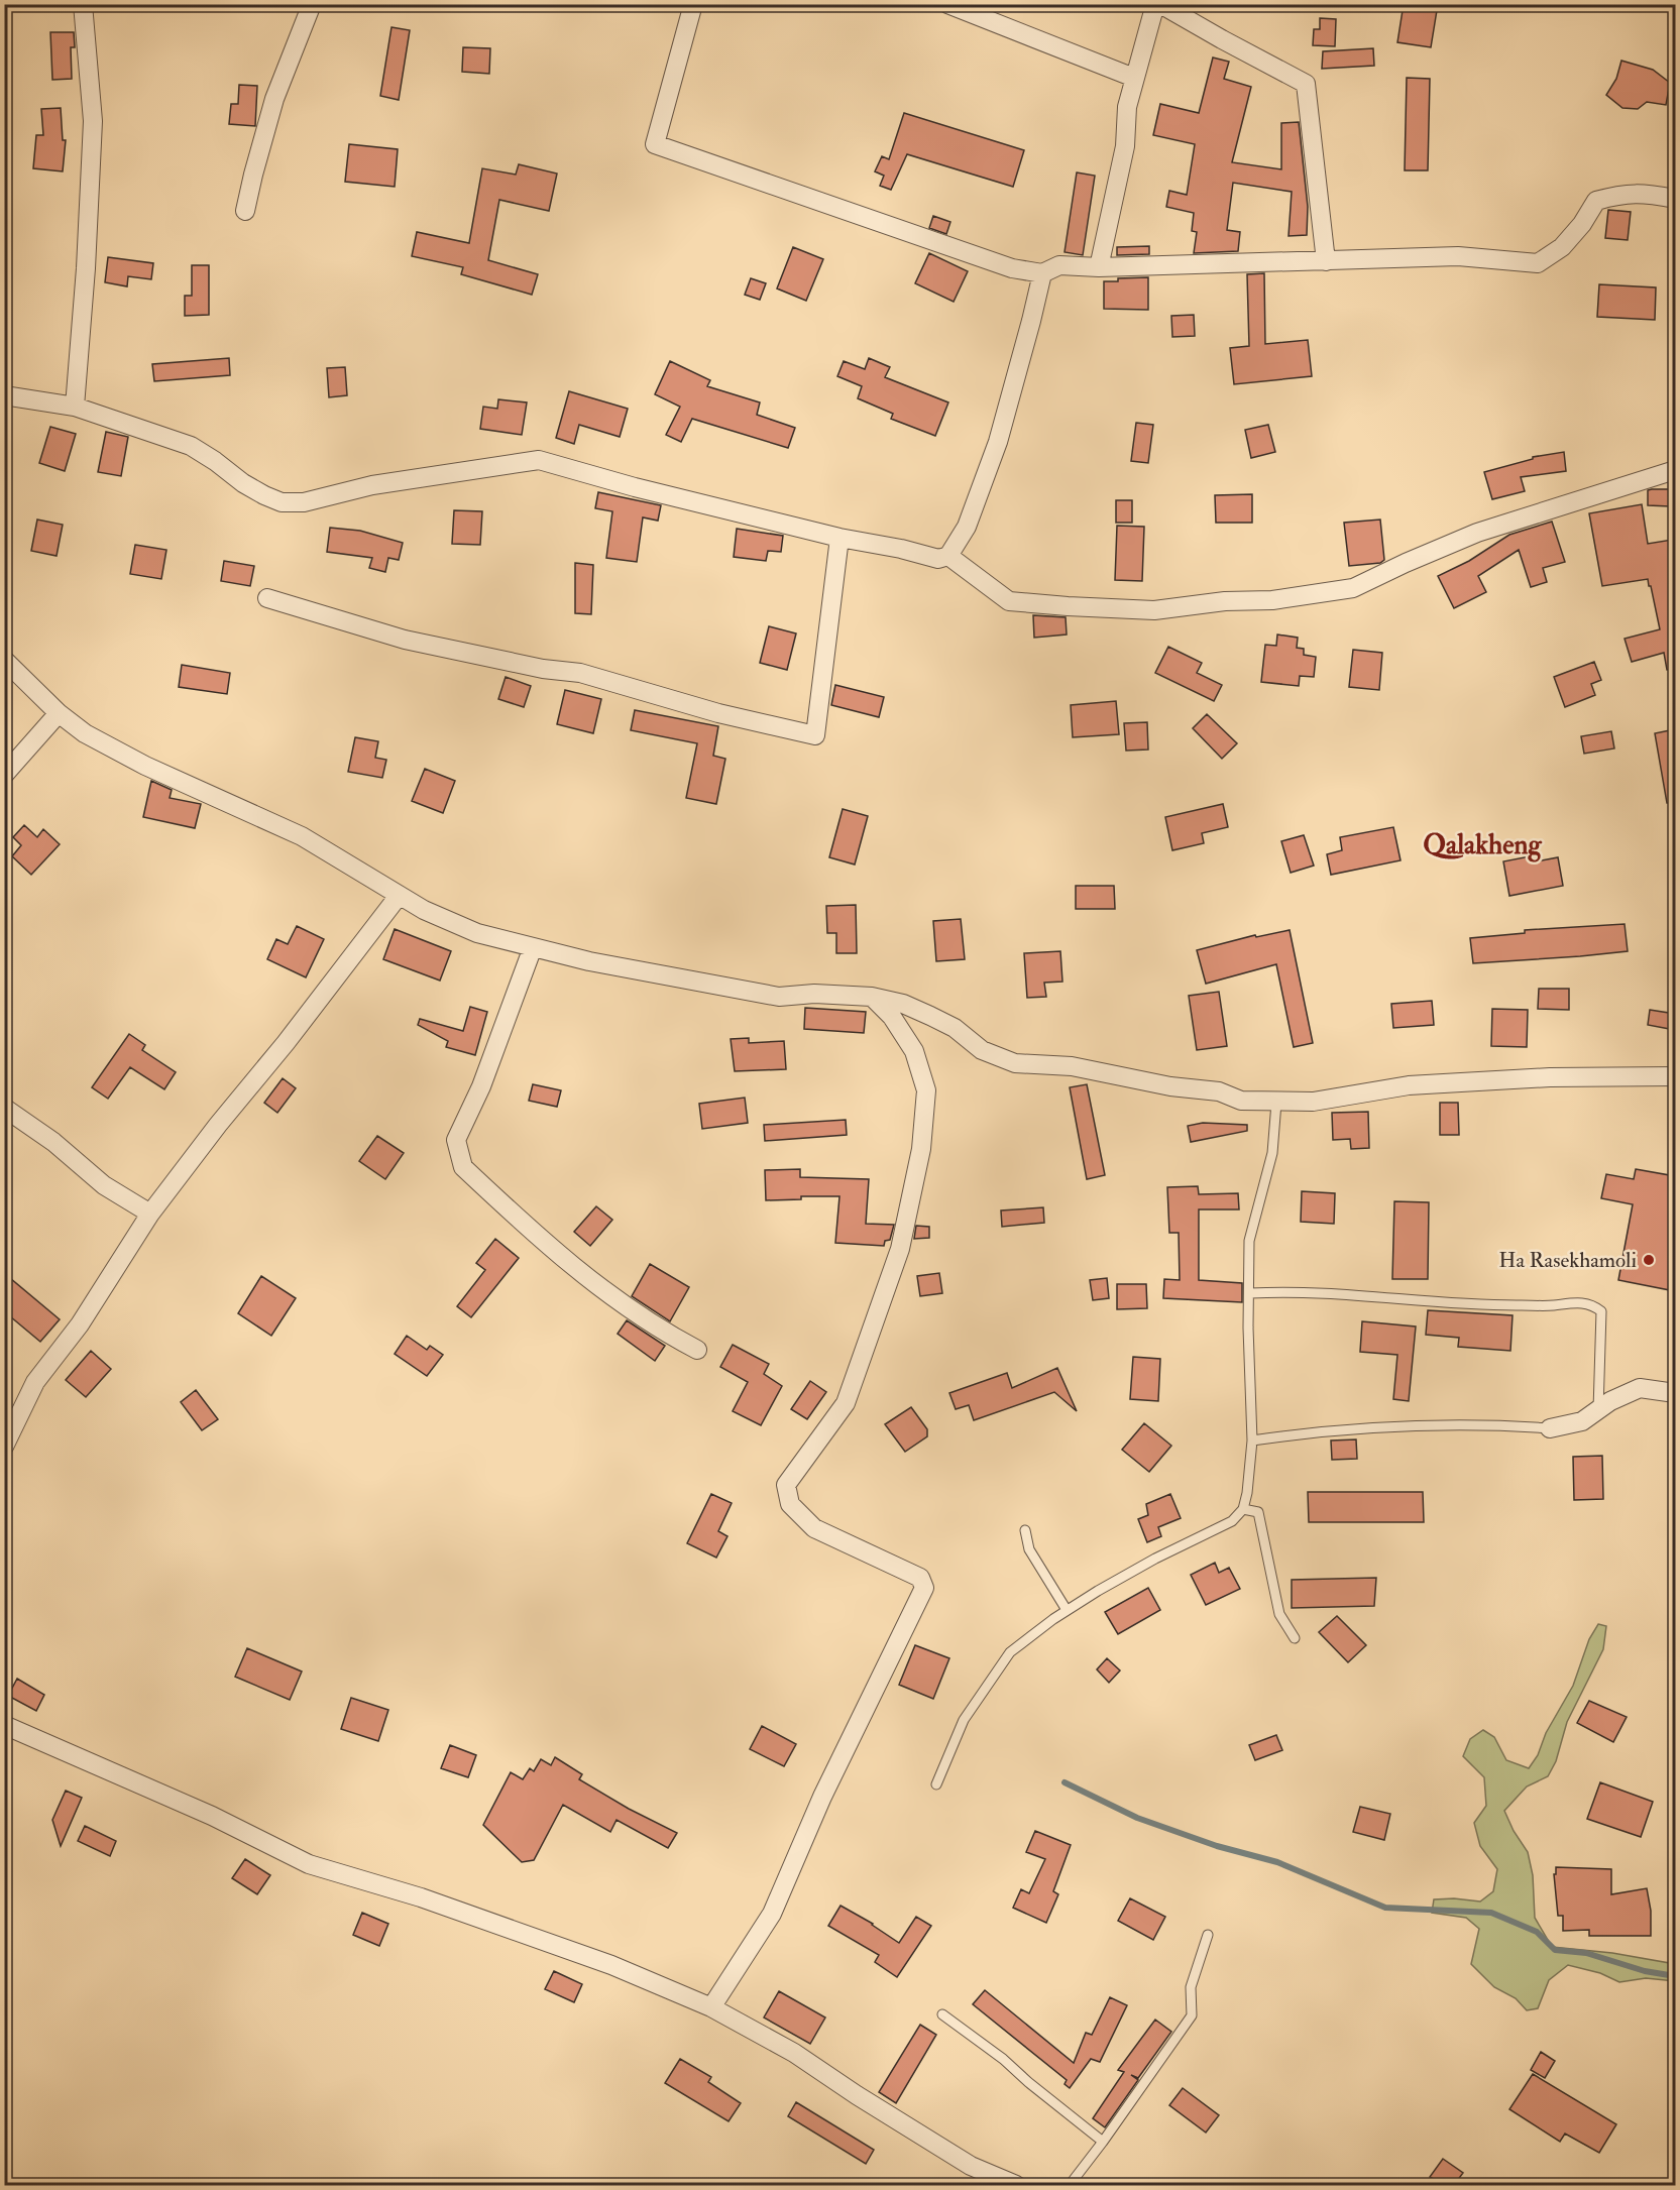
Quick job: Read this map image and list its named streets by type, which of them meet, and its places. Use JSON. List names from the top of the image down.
{
  "districts": ["Qalakheng"],
  "places": ["Ha Rasekhamoli"]
}
